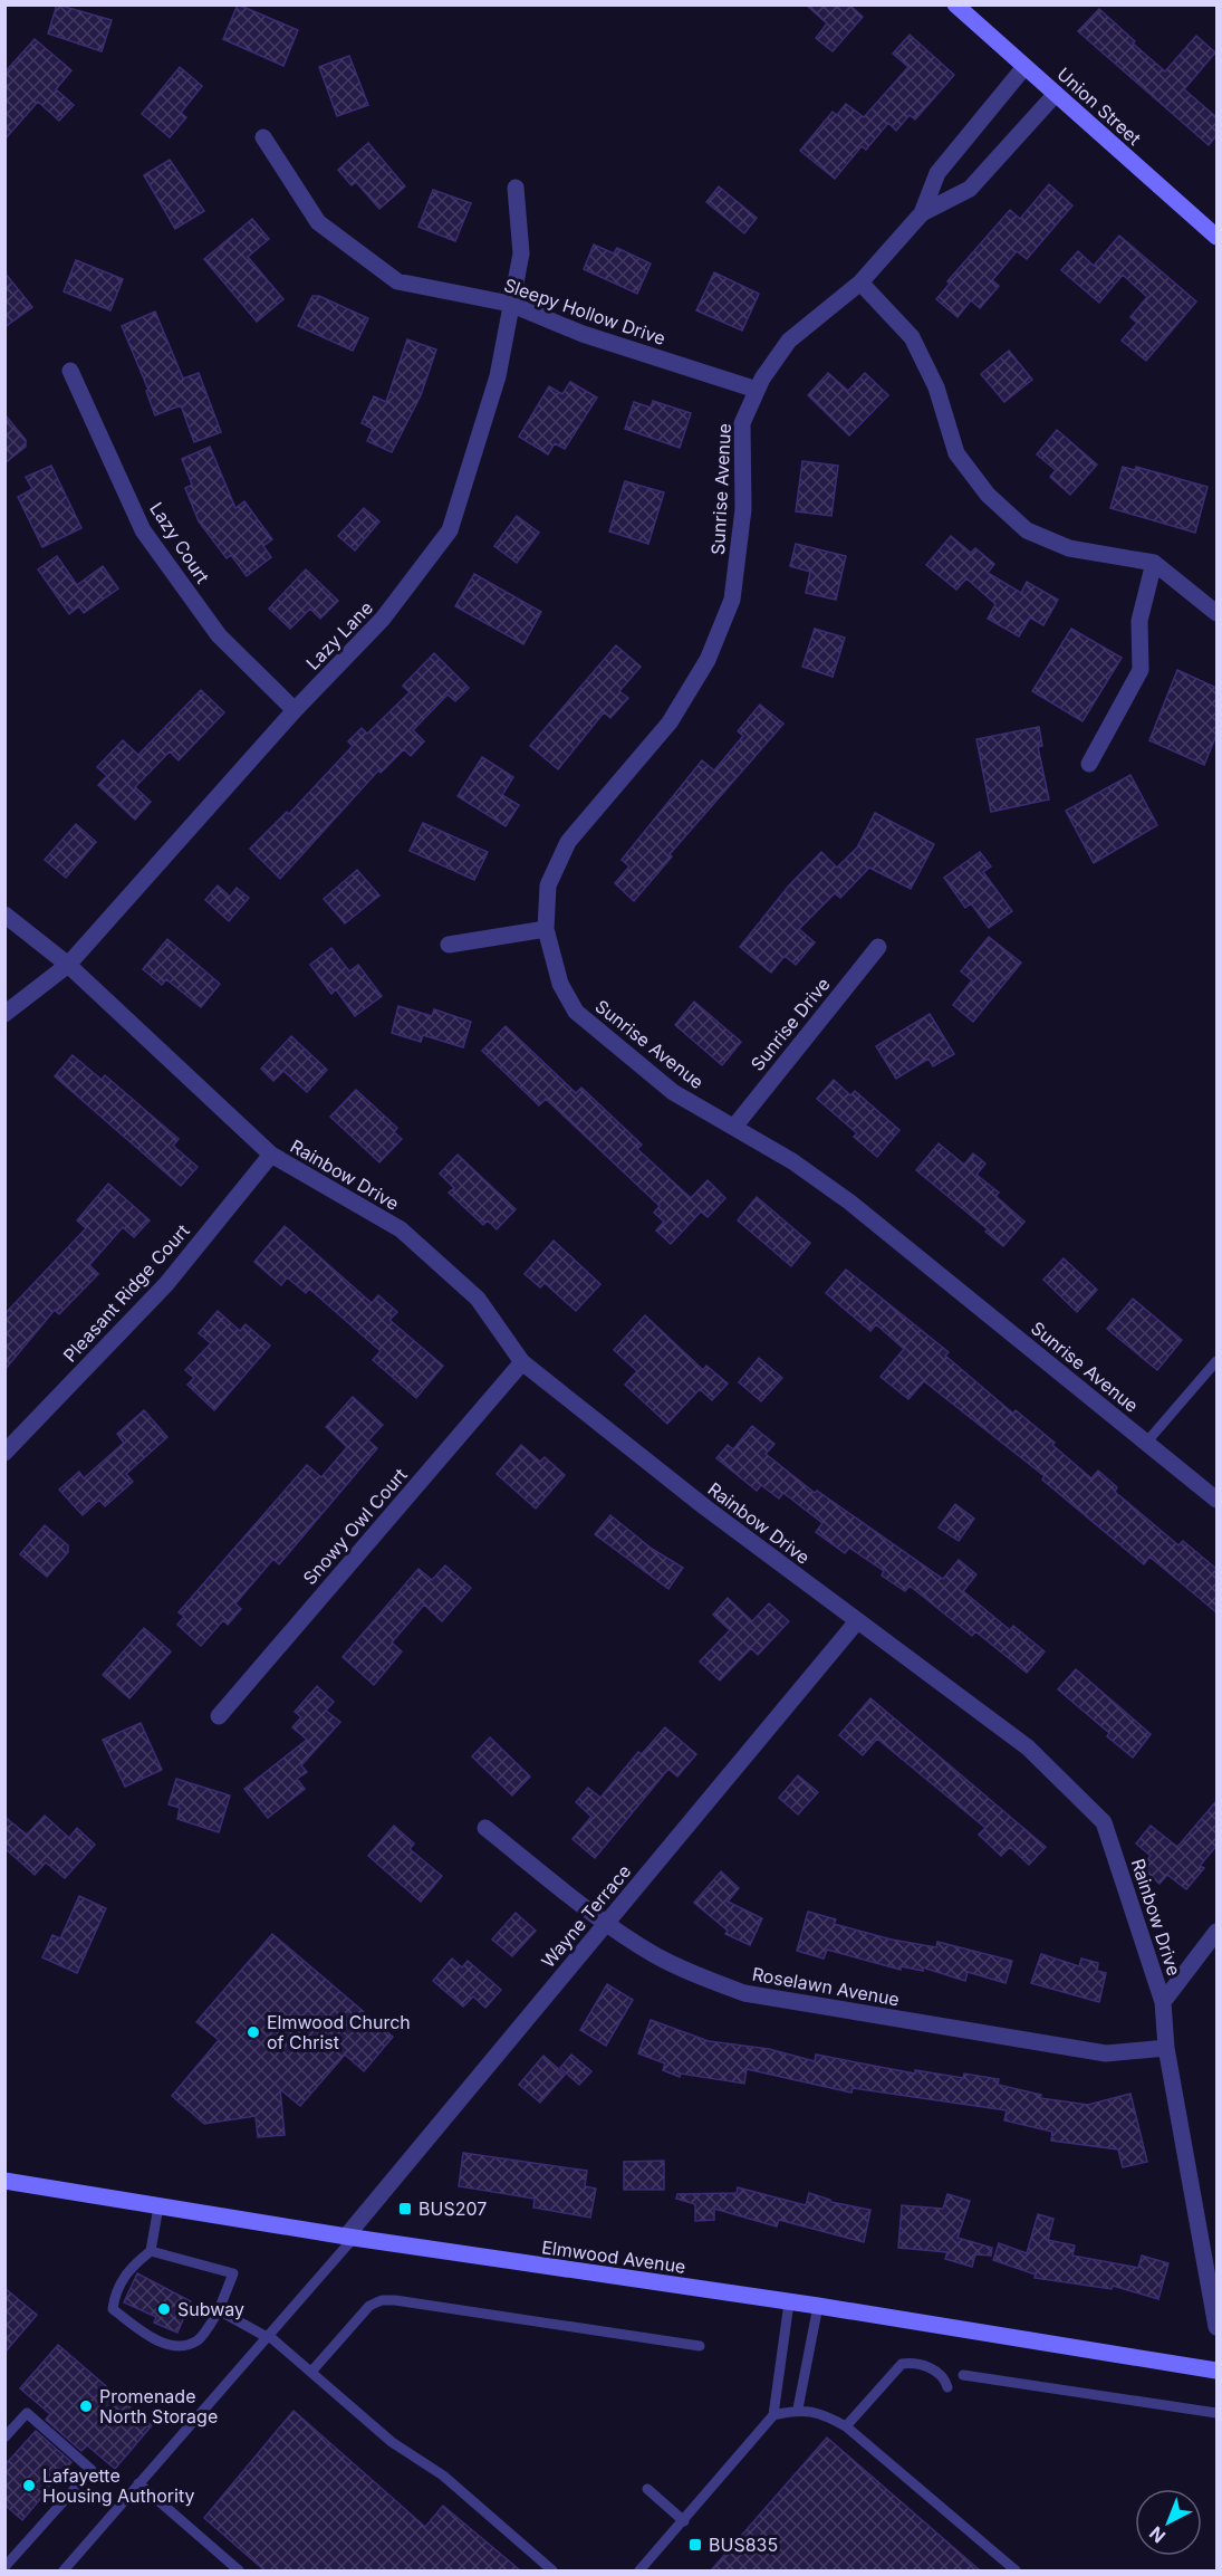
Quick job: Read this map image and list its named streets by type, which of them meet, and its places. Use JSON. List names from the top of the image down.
{
  "streets": {
    "main road": ["Union Street", "Elmwood Avenue"],
    "street": [
      "Sleepy Hollow Drive",
      "Sunrise Avenue",
      "Lazy Court",
      "Lazy Lane",
      "Sunrise Drive",
      "Rainbow Drive",
      "Pleasant Ridge Court",
      "Snowy Owl Court",
      "Wayne Terrace",
      "Roselawn Avenue"
    ]
  },
  "crossings": [
    ["Union Street", "Sunrise Avenue"],
    ["Sleepy Hollow Drive", "Sunrise Avenue"],
    ["Sleepy Hollow Drive", "Lazy Lane"],
    ["Sunrise Avenue", "Sunrise Drive"],
    ["Lazy Court", "Lazy Lane"],
    ["Lazy Lane", "Rainbow Drive"],
    ["Rainbow Drive", "Pleasant Ridge Court"],
    ["Rainbow Drive", "Snowy Owl Court"],
    ["Rainbow Drive", "Wayne Terrace"],
    ["Rainbow Drive", "Roselawn Avenue"],
    ["Wayne Terrace", "Roselawn Avenue"],
    ["Wayne Terrace", "Elmwood Avenue"]
  ],
  "places": {
    "other": [
      "Elmwood Church of Christ",
      "Subway",
      "Promenade North Storage",
      "Lafayette Housing Authority"
    ],
    "transit": ["BUS207", "BUS835"]
  },
  "north": "bottom left"
}
